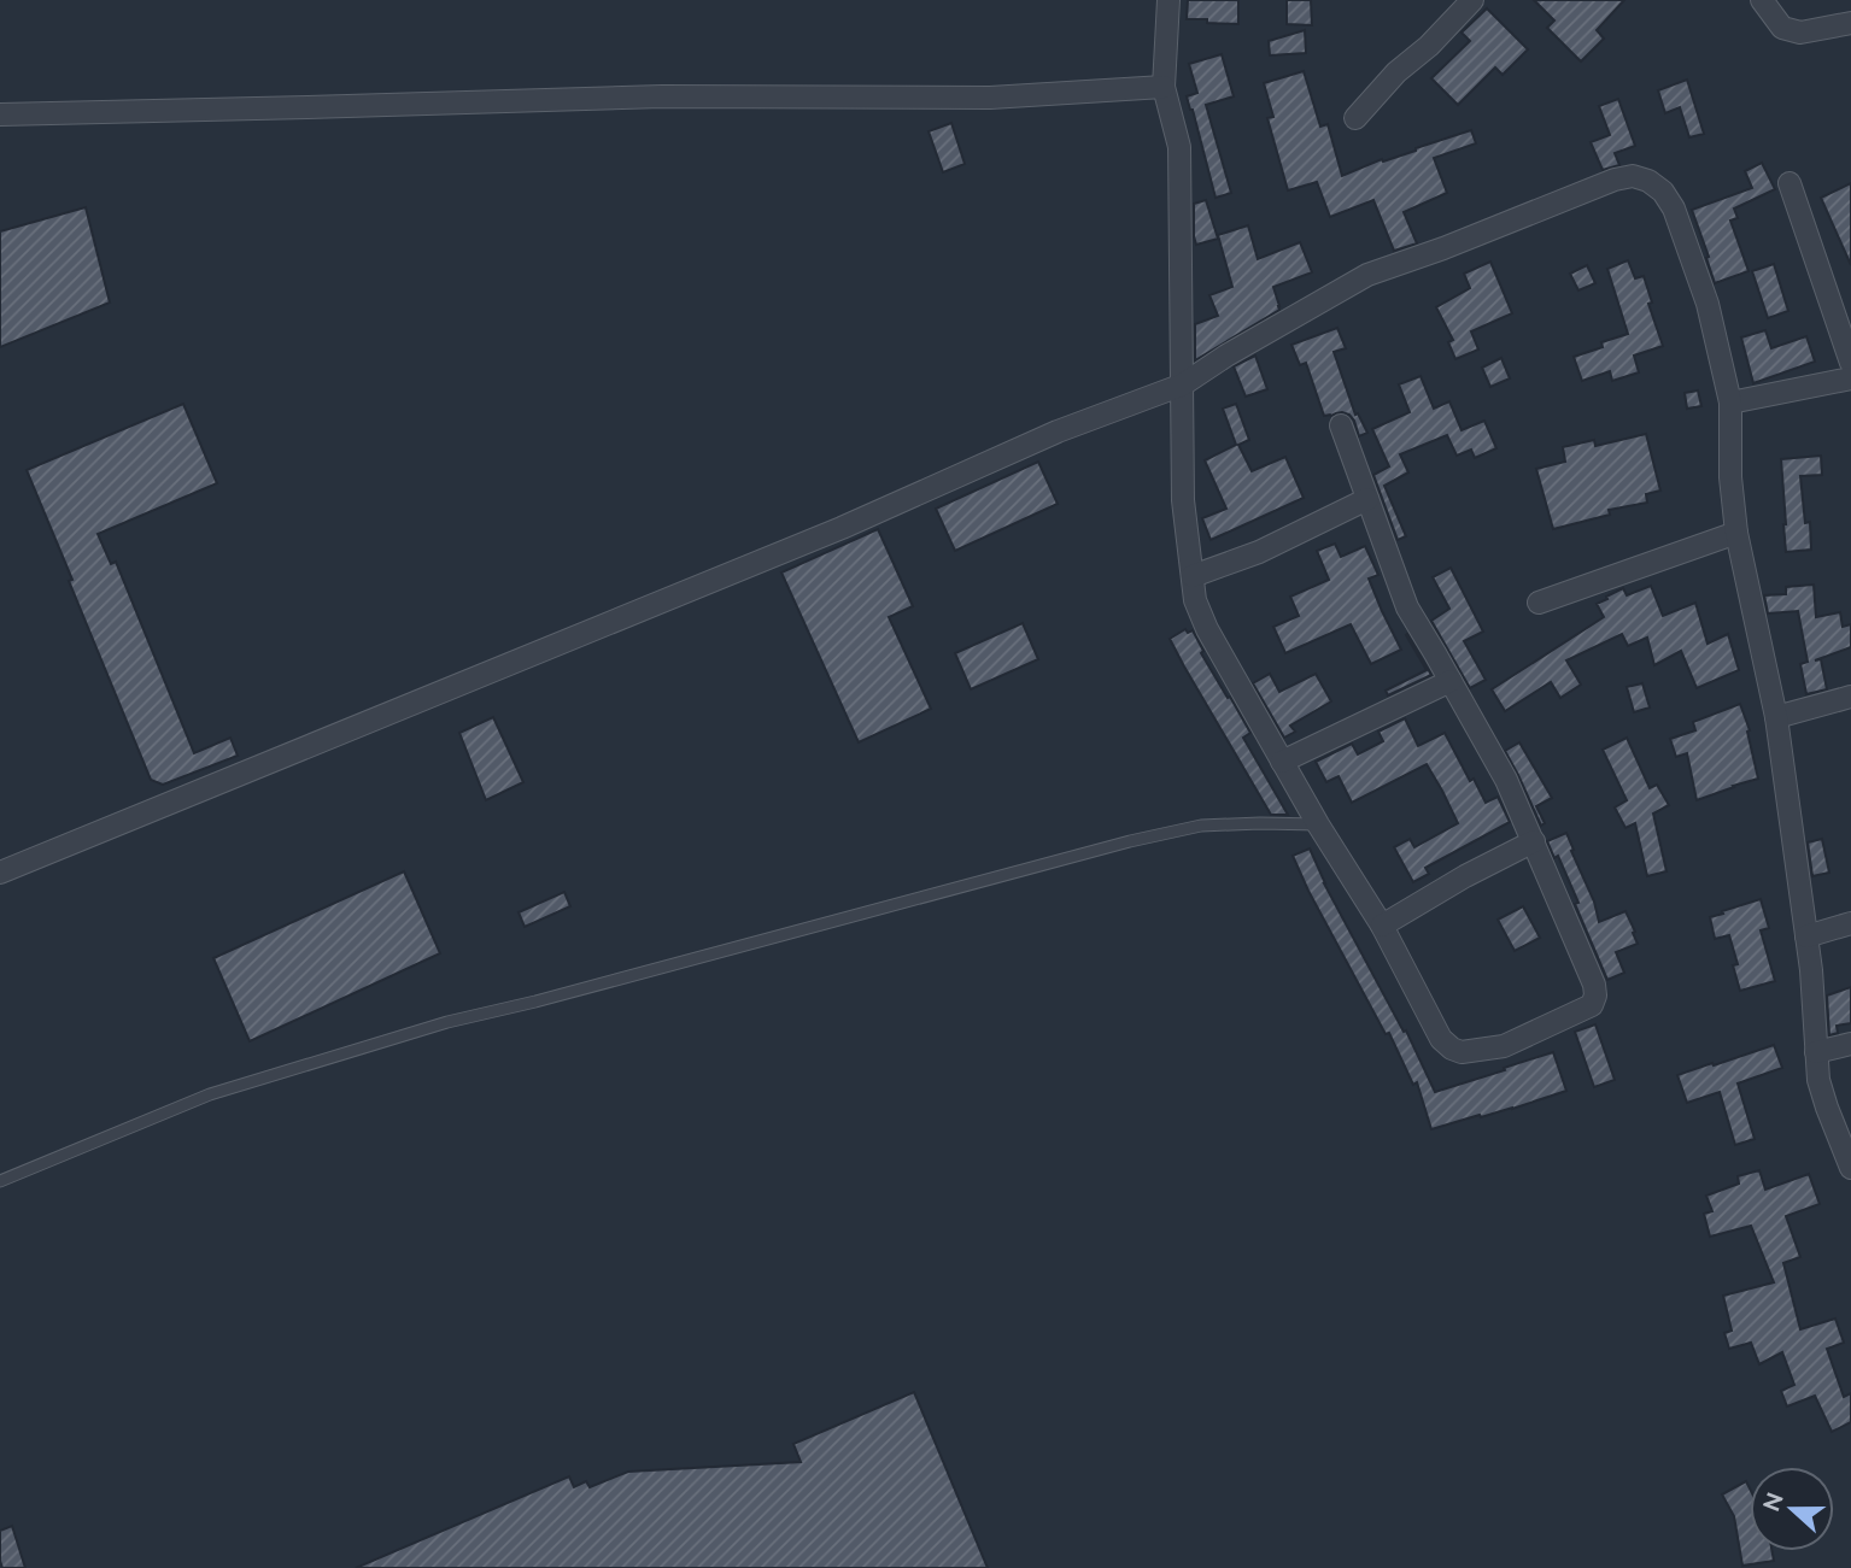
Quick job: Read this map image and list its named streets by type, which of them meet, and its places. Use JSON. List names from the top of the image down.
{
  "north": "left"
}
